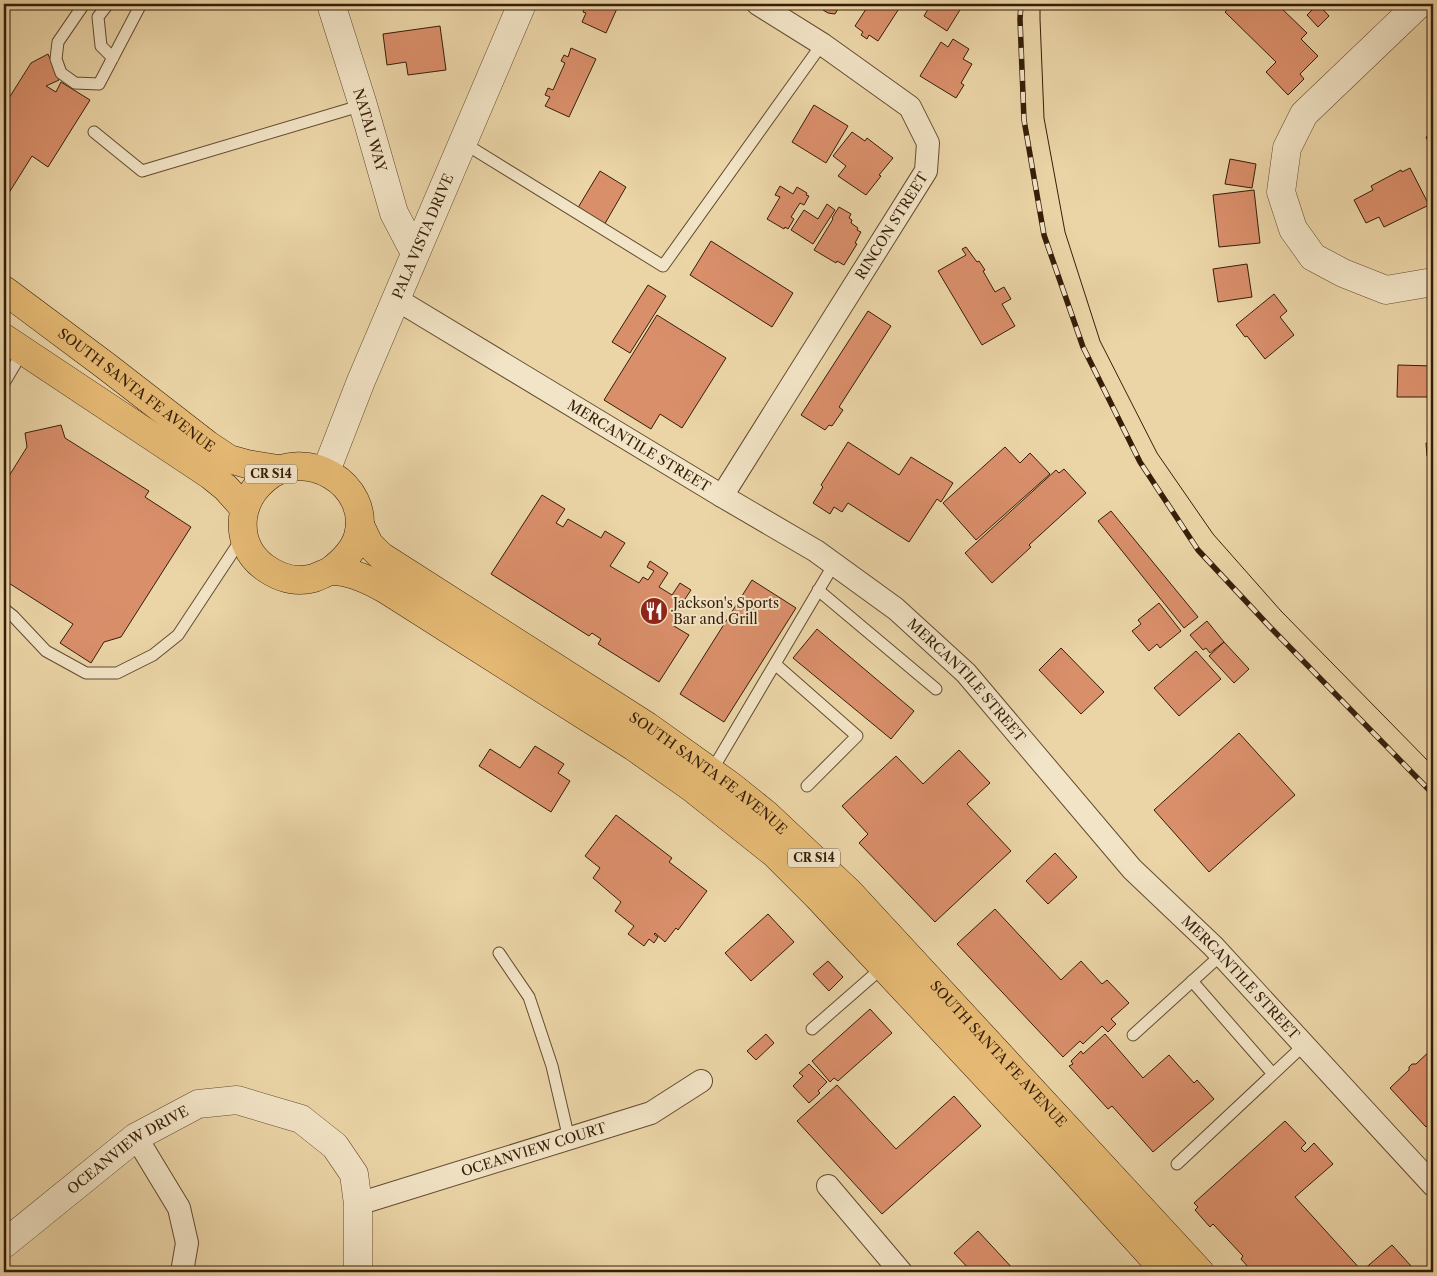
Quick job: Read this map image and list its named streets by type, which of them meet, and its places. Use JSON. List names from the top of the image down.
{
  "streets": {
    "main road": ["SOUTH SANTA FE AVENUE", "CR S14"],
    "street": [
      "NATAL WAY",
      "RINCON STREET",
      "PALA VISTA DRIVE",
      "MERCANTILE STREET",
      "OCEANVIEW COURT",
      "OCEANVIEW DRIVE"
    ]
  },
  "crossings": [
    ["NATAL WAY", "PALA VISTA DRIVE"],
    ["RINCON STREET", "MERCANTILE STREET"],
    ["PALA VISTA DRIVE", "SOUTH SANTA FE AVENUE"],
    ["PALA VISTA DRIVE", "MERCANTILE STREET"],
    ["PALA VISTA DRIVE", "CR S14"],
    ["SOUTH SANTA FE AVENUE", "CR S14"],
    ["OCEANVIEW COURT", "OCEANVIEW DRIVE"]
  ],
  "places": {
    "restaurant": ["Jackson's Sports Bar and Grill"]
  }
}
